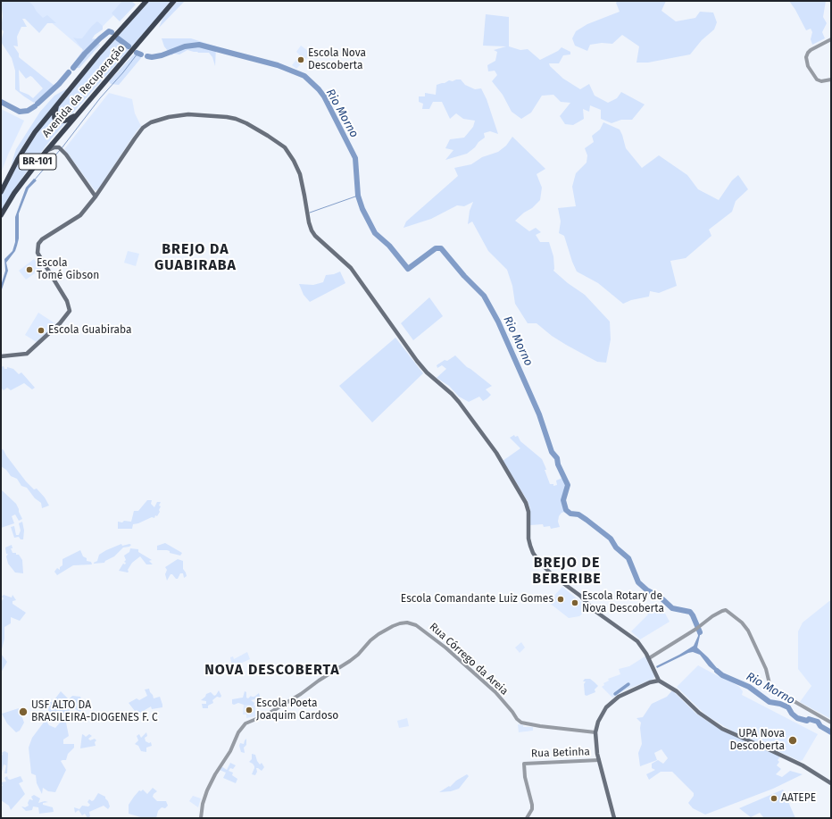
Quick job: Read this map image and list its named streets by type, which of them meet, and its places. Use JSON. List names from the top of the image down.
{
  "streets": {
    "highway": ["Avenida da Recuperação", "BR-101"],
    "street": ["Rua Córrego da Areia", "Rua Betinha"]
  },
  "crossings": [
    ["Avenida da Recuperação", "BR-101"]
  ],
  "districts": ["BREJO DA GUABIRABA", "BREJO DE BEBERIBE", "NOVA DESCOBERTA"],
  "water": ["Rio Morno"],
  "places": [
    "Escola Nova Descoberta",
    "Escola Tomé Gibson",
    "Escola Guabiraba",
    "Escola Comandante Luiz Gomes",
    "Escola Rotary de Nova Descoberta",
    "Escola Poeta Joaquim Cardoso",
    "USF ALTO DA BRASILEIRA-DIOGENES F. C",
    "UPA Nova Descoberta",
    "AATEPE"
  ]
}
